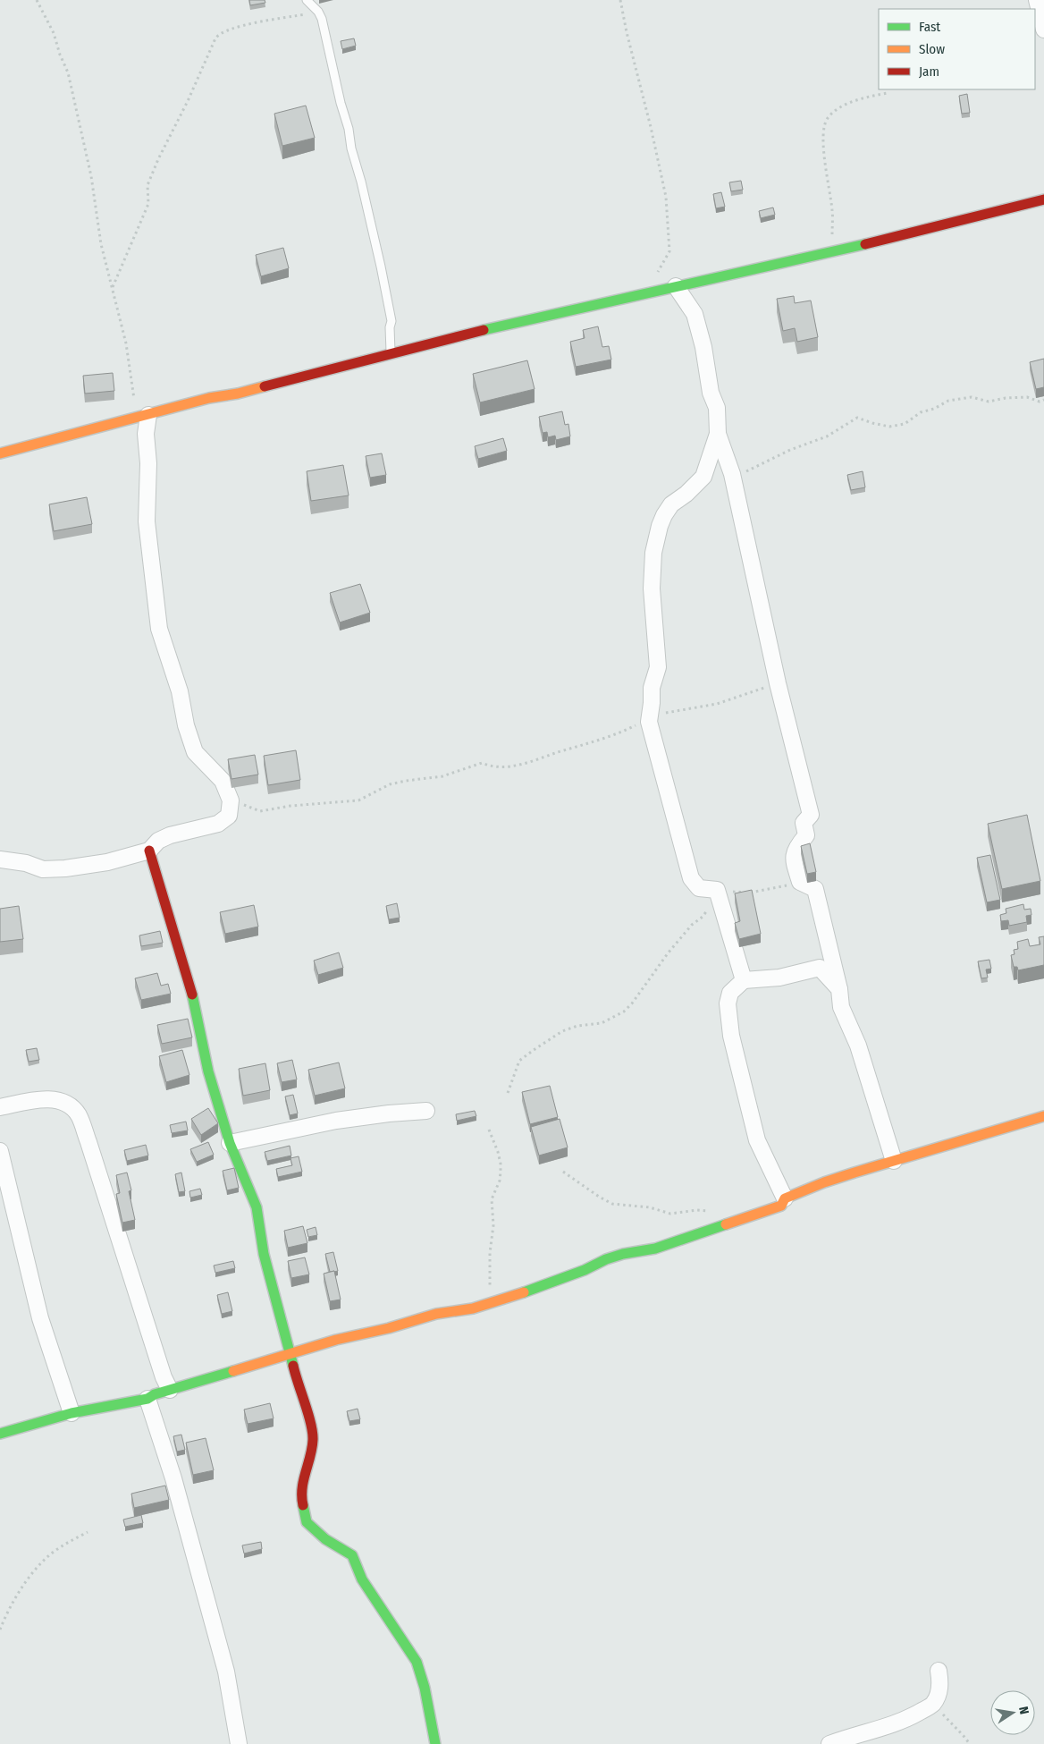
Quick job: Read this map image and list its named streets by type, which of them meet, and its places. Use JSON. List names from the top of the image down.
{
  "legend": ["Fast", "Slow", "Jam"],
  "north": "right"
}
